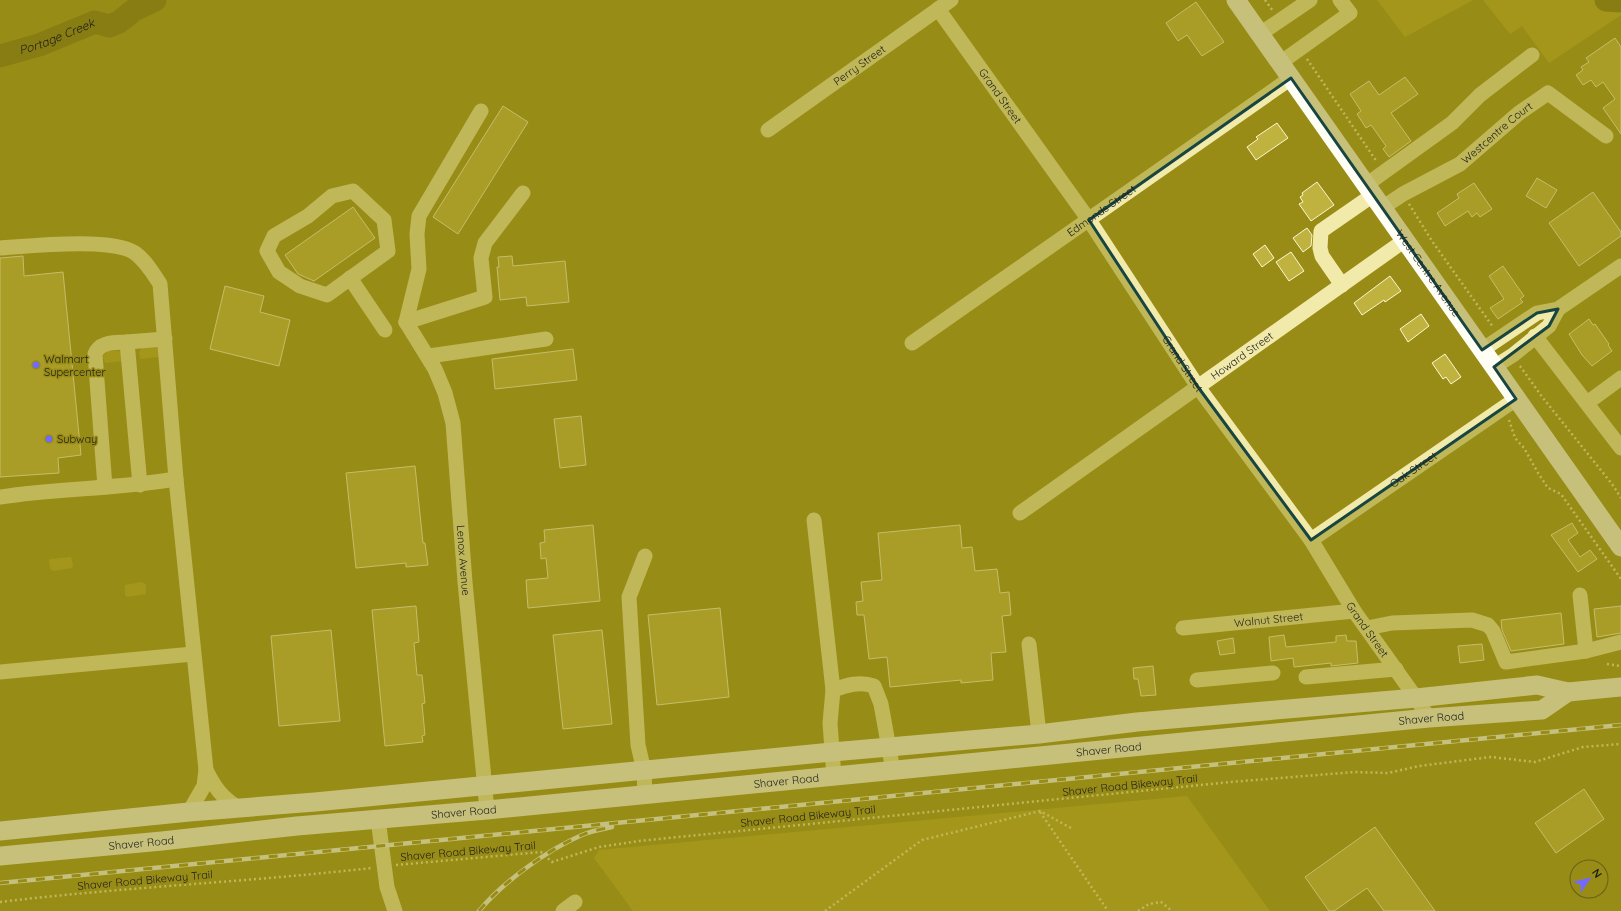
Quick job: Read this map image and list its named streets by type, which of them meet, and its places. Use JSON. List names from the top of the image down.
{
  "streets": {
    "main road": ["West Centre Avenue", "Shaver Road"],
    "street": [
      "Perry Street",
      "Grand Street",
      "Westcentre Court",
      "Edmonds Street",
      "Howard Street",
      "Oak Street",
      "Lenox Avenue",
      "Walnut Street"
    ],
    "path": ["Shaver Road Bikeway Trail"]
  },
  "crossings": [
    ["Perry Street", "Grand Street"],
    ["Grand Street", "Edmonds Street"],
    ["Grand Street", "Howard Street"],
    ["Grand Street", "Oak Street"],
    ["Grand Street", "Walnut Street"],
    ["Grand Street", "Shaver Road"],
    ["Westcentre Court", "West Centre Avenue"],
    ["Edmonds Street", "West Centre Avenue"],
    ["West Centre Avenue", "Howard Street"],
    ["West Centre Avenue", "Oak Street"],
    ["Lenox Avenue", "Shaver Road"]
  ],
  "water": ["Portage Creek"],
  "places": ["Walmart Supercenter", "Subway"],
  "north": "top right"
}
